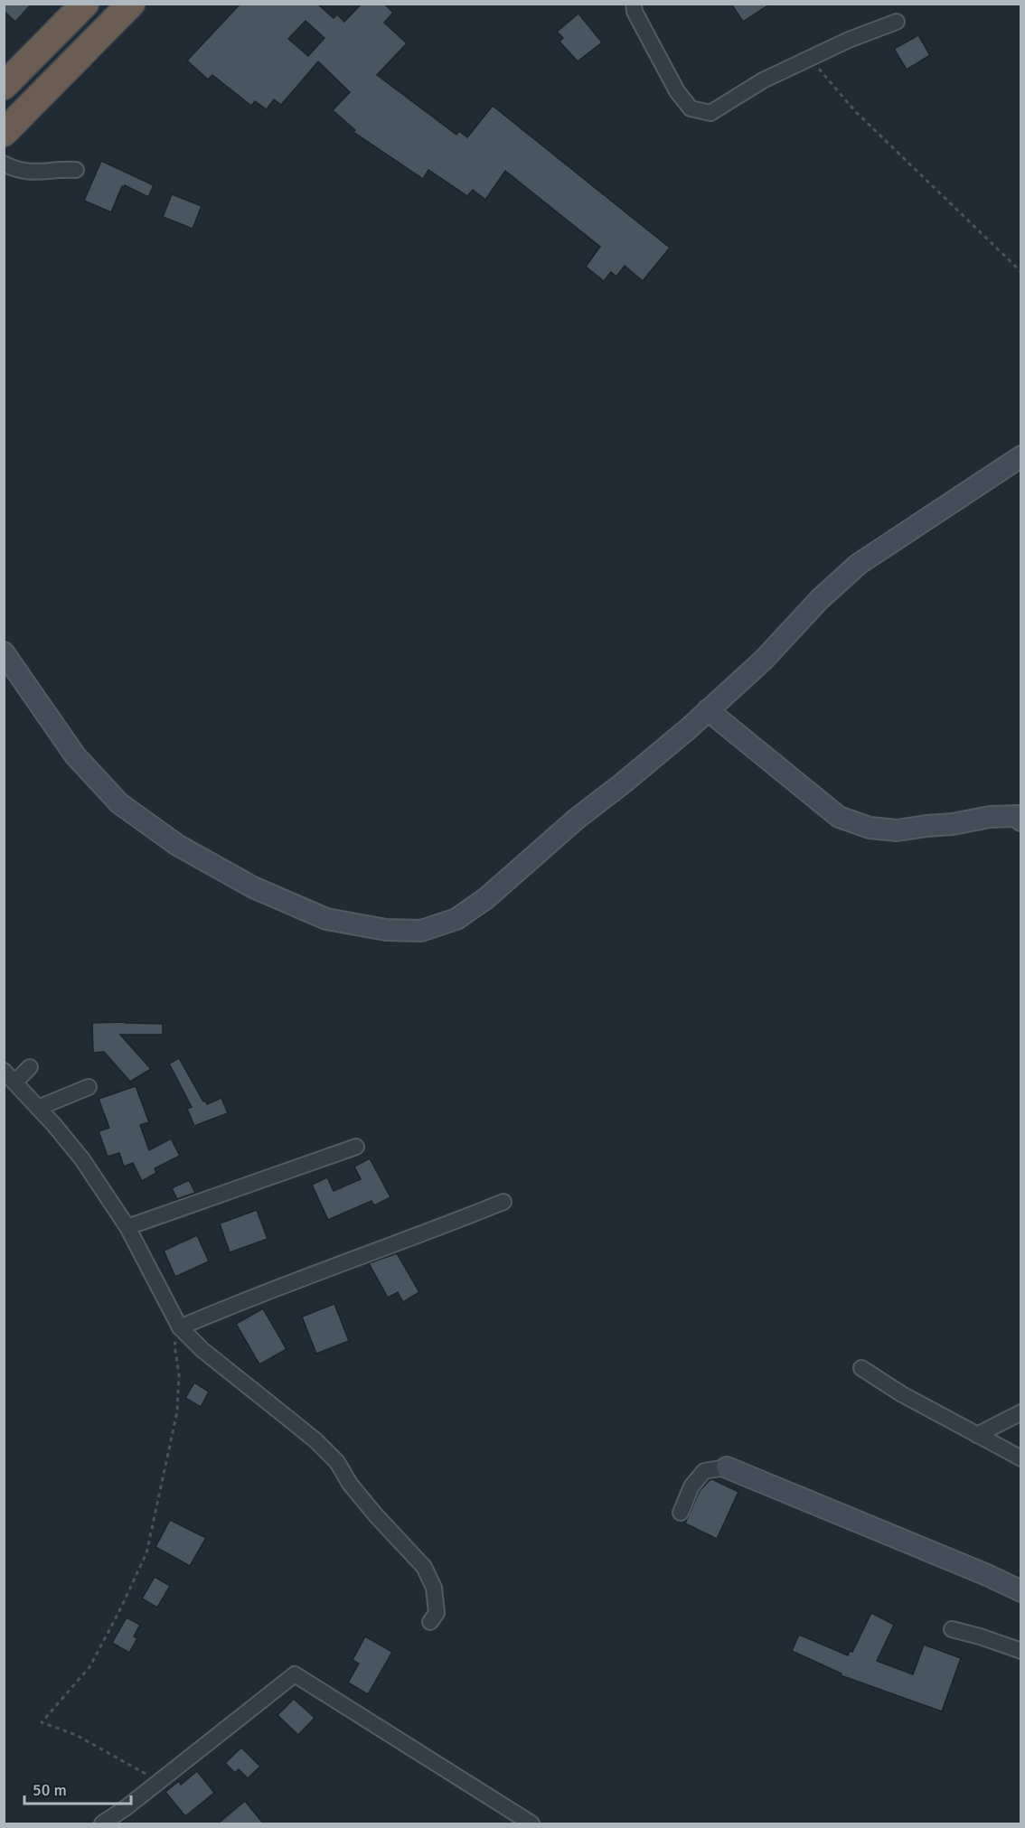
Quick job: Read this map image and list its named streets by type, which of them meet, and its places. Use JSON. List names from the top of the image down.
{
  "scale_bar": "50 m"
}
